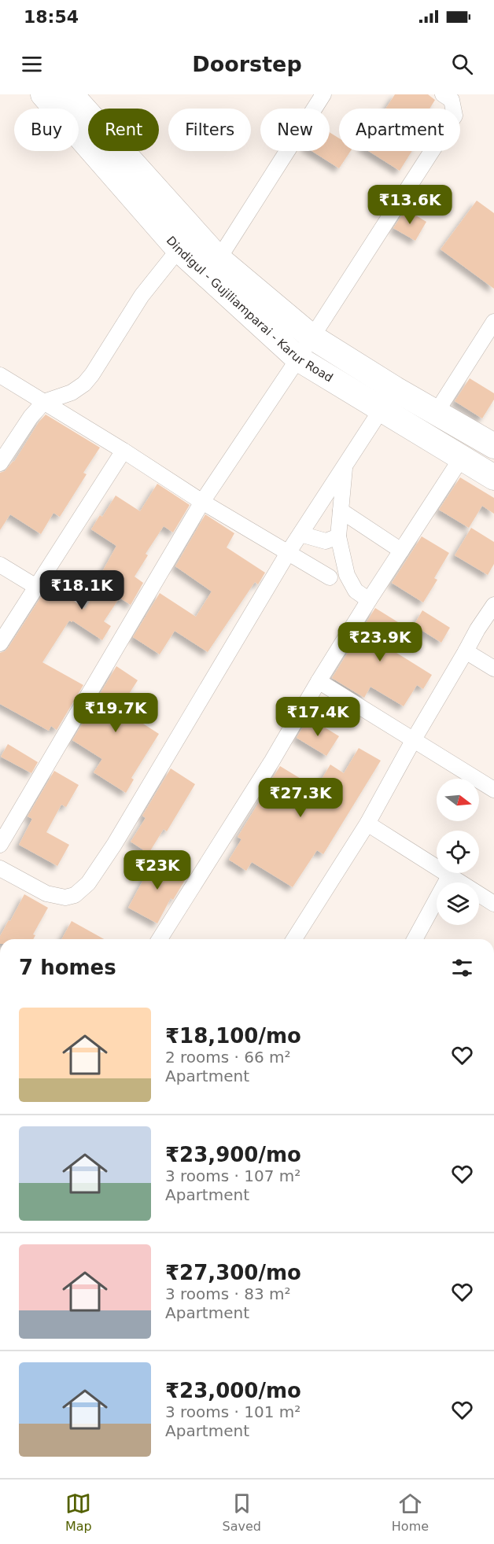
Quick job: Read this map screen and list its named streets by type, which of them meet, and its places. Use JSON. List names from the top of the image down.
{
  "streets": {
    "main road": ["Dindigul - Gujiliamparai - Karur Road"]
  },
  "north": "right",
  "page": {
    "status": "18:54",
    "header": "Doorstep",
    "chip": [
      "Buy",
      "Rent",
      "Filters",
      "New",
      "Apartment"
    ],
    "price": [
      "₹13.6K",
      "₹18.1K",
      "₹23.9K",
      "₹19.7K",
      "₹17.4K",
      "₹27.3K",
      "₹23K"
    ],
    "heading": "7 homes",
    "list": [
      {
        "name": "₹18,100/mo",
        "note": "2 rooms · 66 m² · Apartment"
      },
      {
        "name": "₹23,900/mo",
        "note": "3 rooms · 107 m² · Apartment"
      },
      {
        "name": "₹27,300/mo",
        "note": "3 rooms · 83 m² · Apartment"
      },
      {
        "name": "₹23,000/mo",
        "note": "3 rooms · 101 m² · Apartment"
      }
    ],
    "tabs": ["Map", "Saved", "Home"]
  }
}
